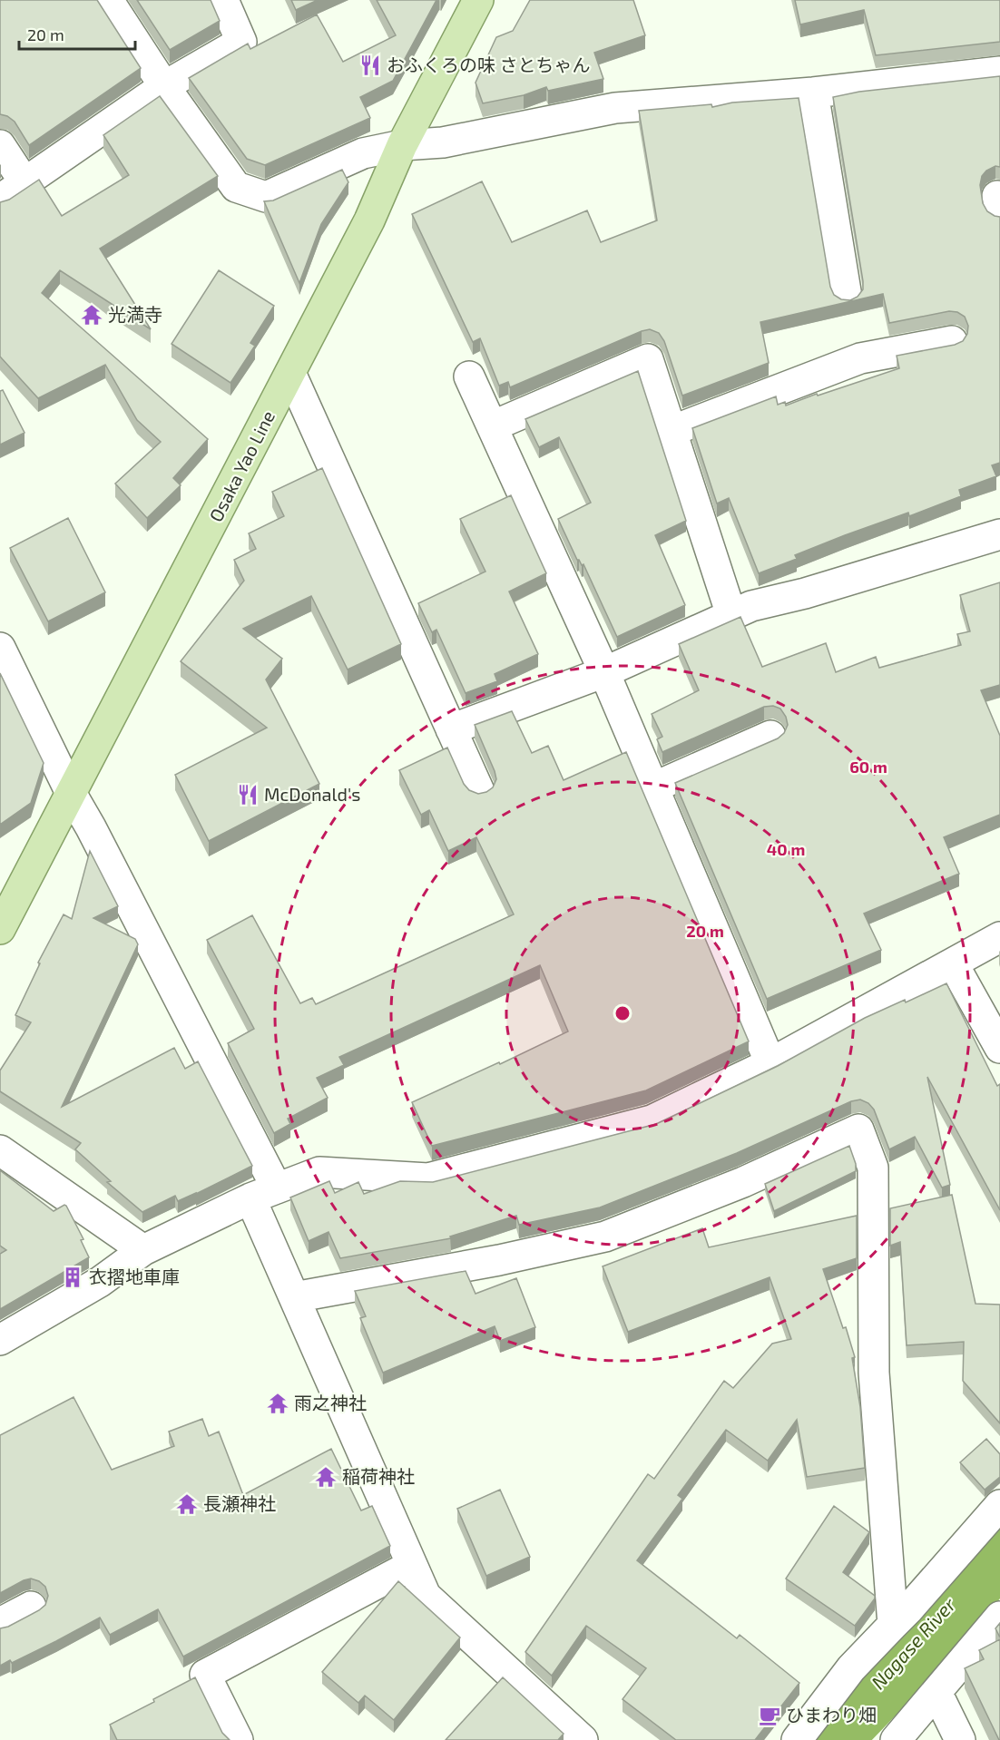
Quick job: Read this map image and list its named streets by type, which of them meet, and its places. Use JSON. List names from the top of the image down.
{
  "streets": {
    "main road": ["Osaka Yao Line"]
  },
  "water": ["Nagase River"],
  "places": {
    "restaurant": ["おふくろの味 さとちゃん", "McDonald's"],
    "temple": [
      "光満寺",
      "雨之神社",
      "稲荷神社",
      "長瀬神社"
    ],
    "building": ["衣摺地車庫"],
    "cafe": ["ひまわり畑"]
  },
  "scale_bar": "20 m",
  "rings": ["60 m", "40 m", "20 m"]
}
